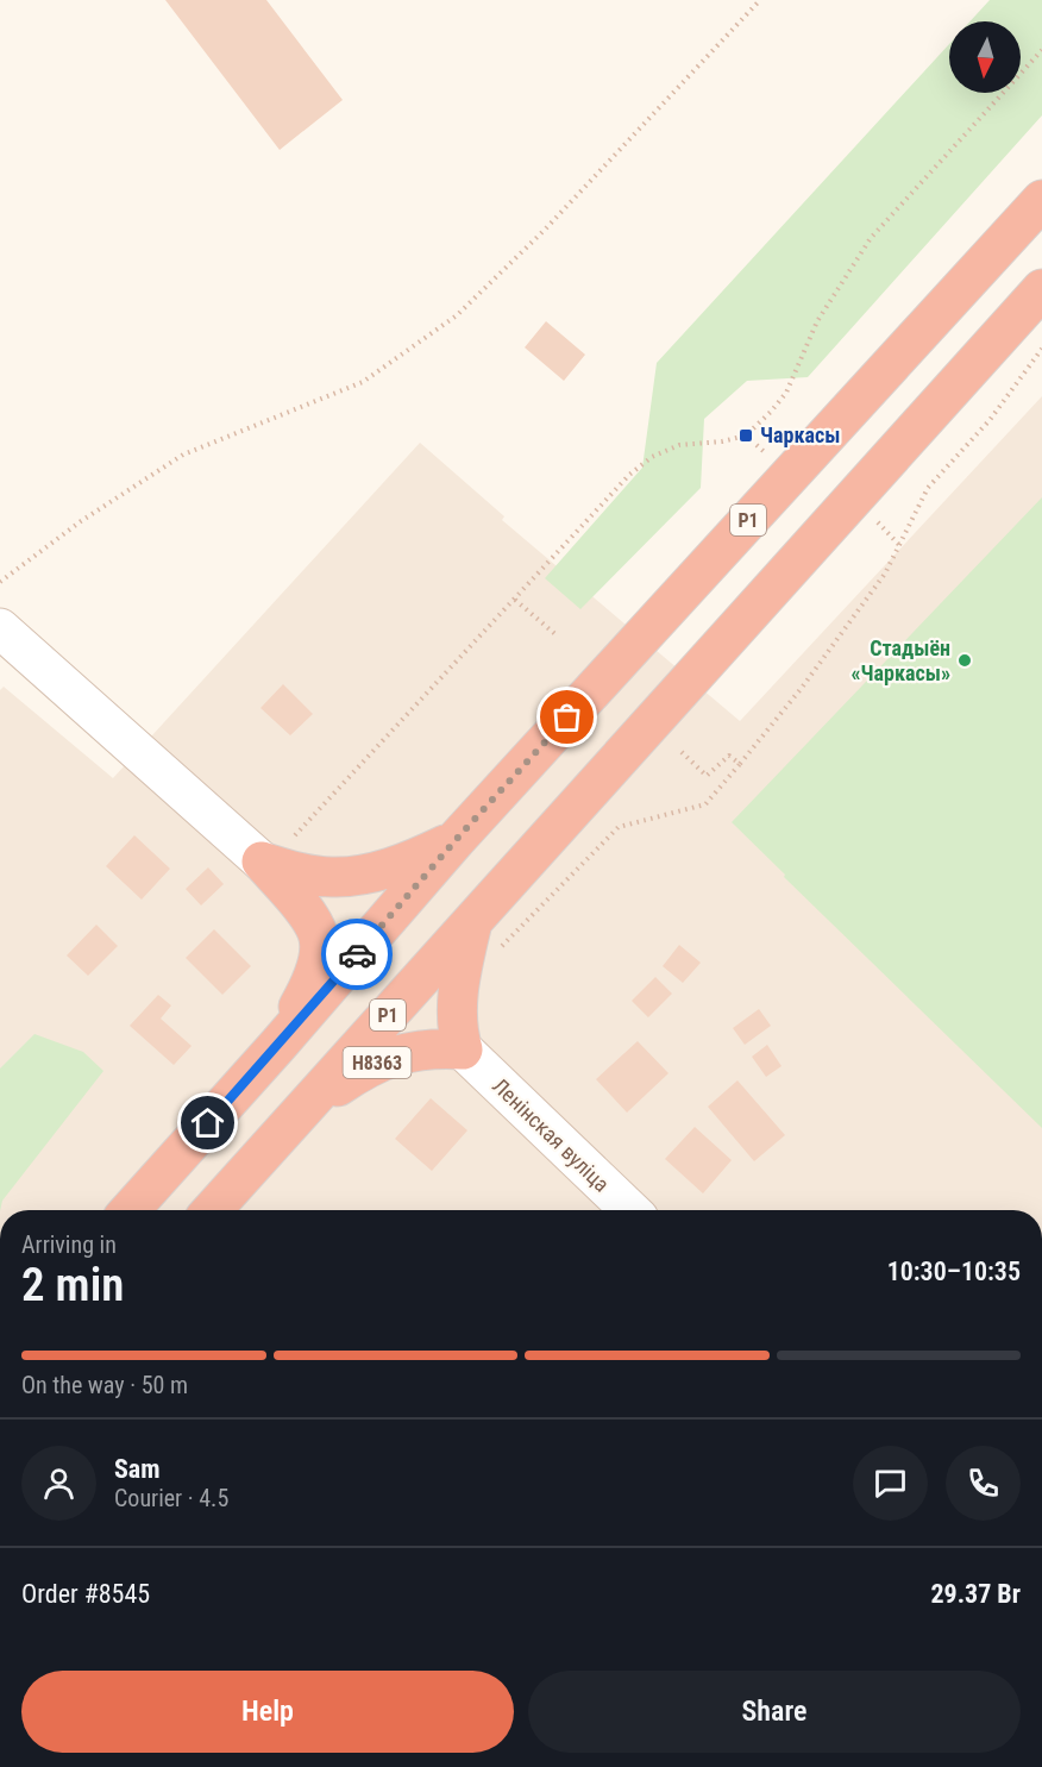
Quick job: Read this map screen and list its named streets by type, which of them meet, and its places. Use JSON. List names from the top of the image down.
{
  "streets": {
    "highway": ["Р1", "Н8363"],
    "street": ["Ленінская вуліца"]
  },
  "crossings": [
    ["Р1", "Н8363"],
    ["Н8363", "Ленінская вуліца"]
  ],
  "places": {
    "transit": ["Чаркасы"],
    "other": ["Стадыён «Чаркасы»"]
  },
  "north": "bottom",
  "page": {
    "heading": ["2 min", "Arriving in", "10:30–10:35"],
    "panel": [
      "Sam",
      "Courier · 4.5",
      "Order #8545",
      "29.37 Br"
    ],
    "bar": "On the way · 50 m",
    "buttons": ["Help", "Share"]
  }
}
